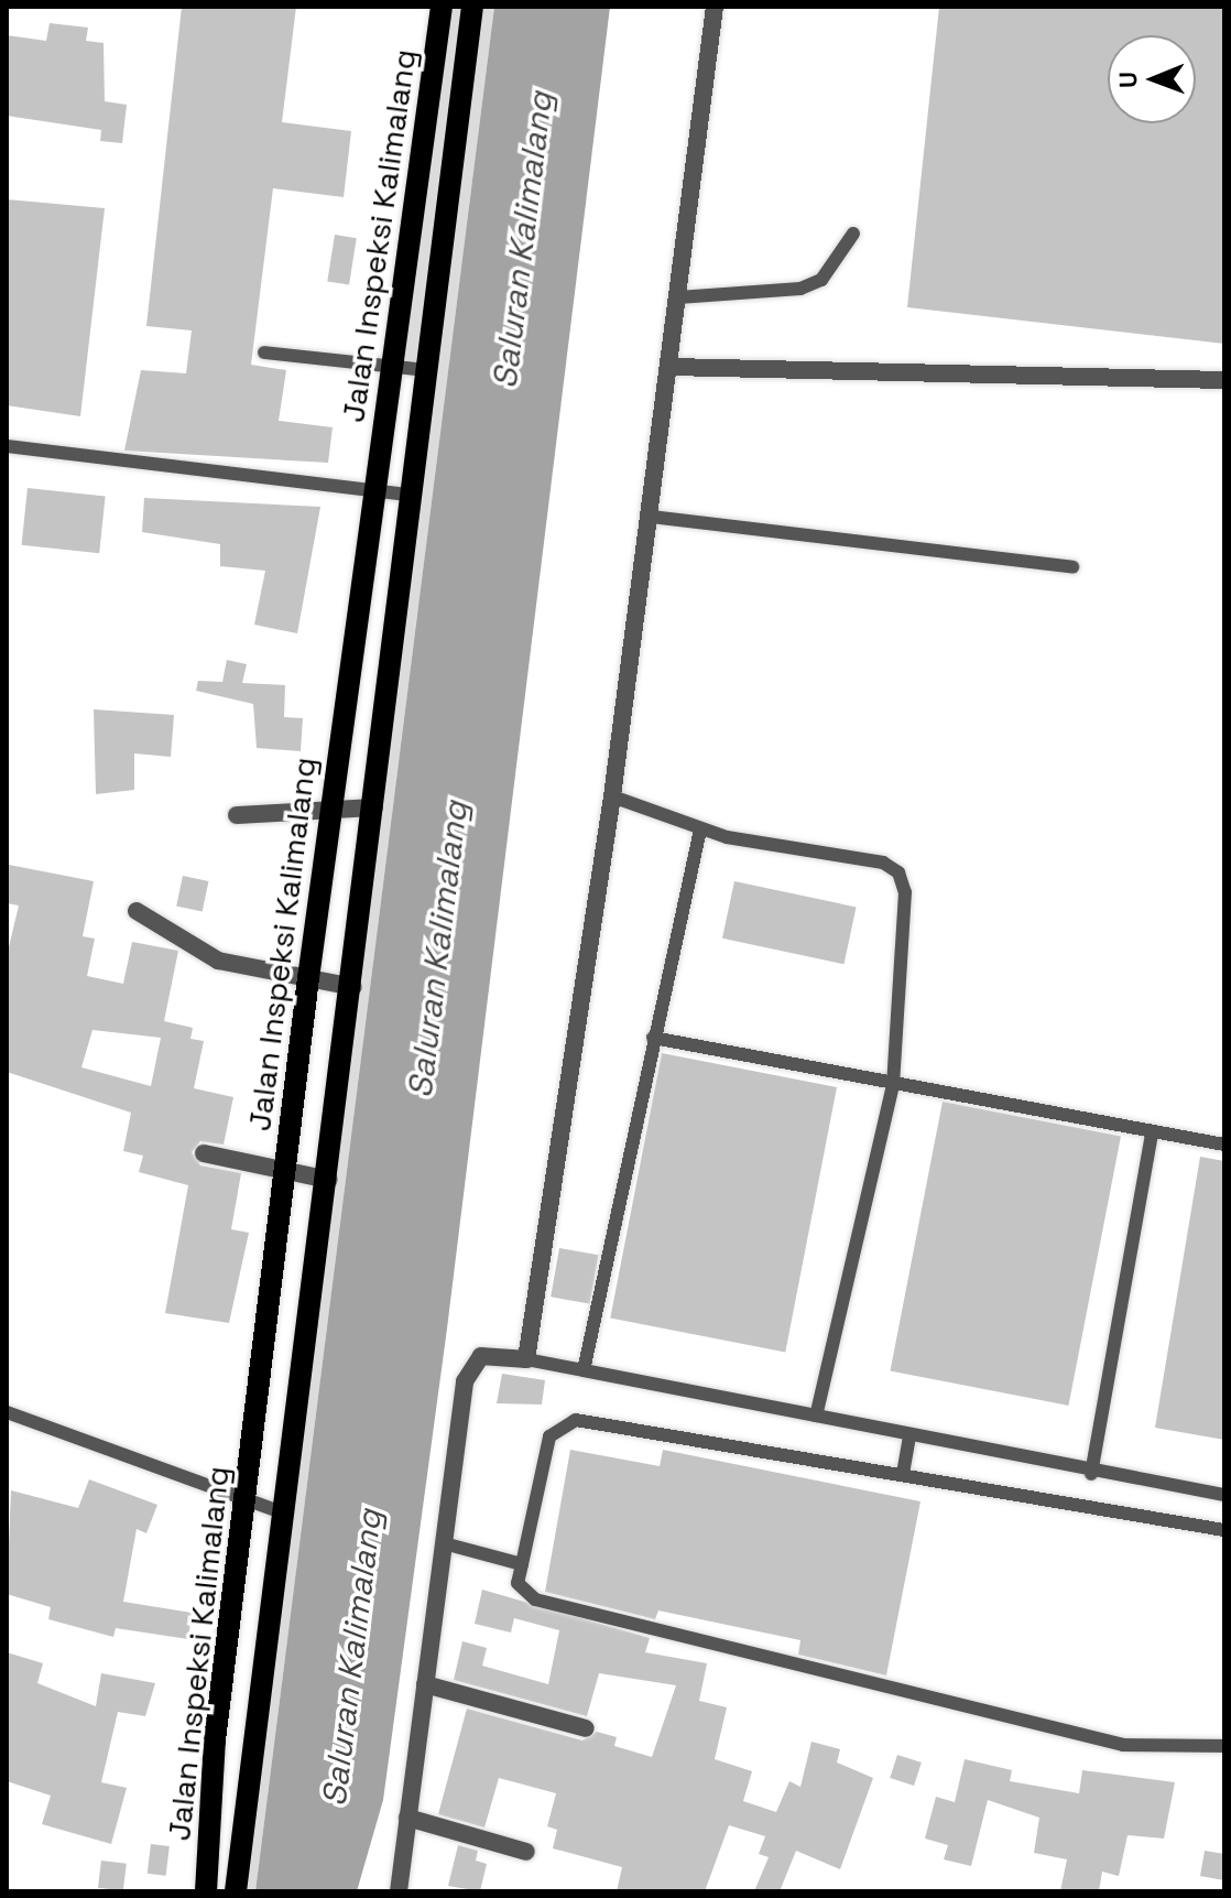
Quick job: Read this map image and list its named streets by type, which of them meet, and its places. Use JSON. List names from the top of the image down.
{
  "streets": {
    "main road": ["Jalan Inspeksi Kalimalang"]
  },
  "water": ["Saluran Kalimalang"],
  "north": "left"
}
